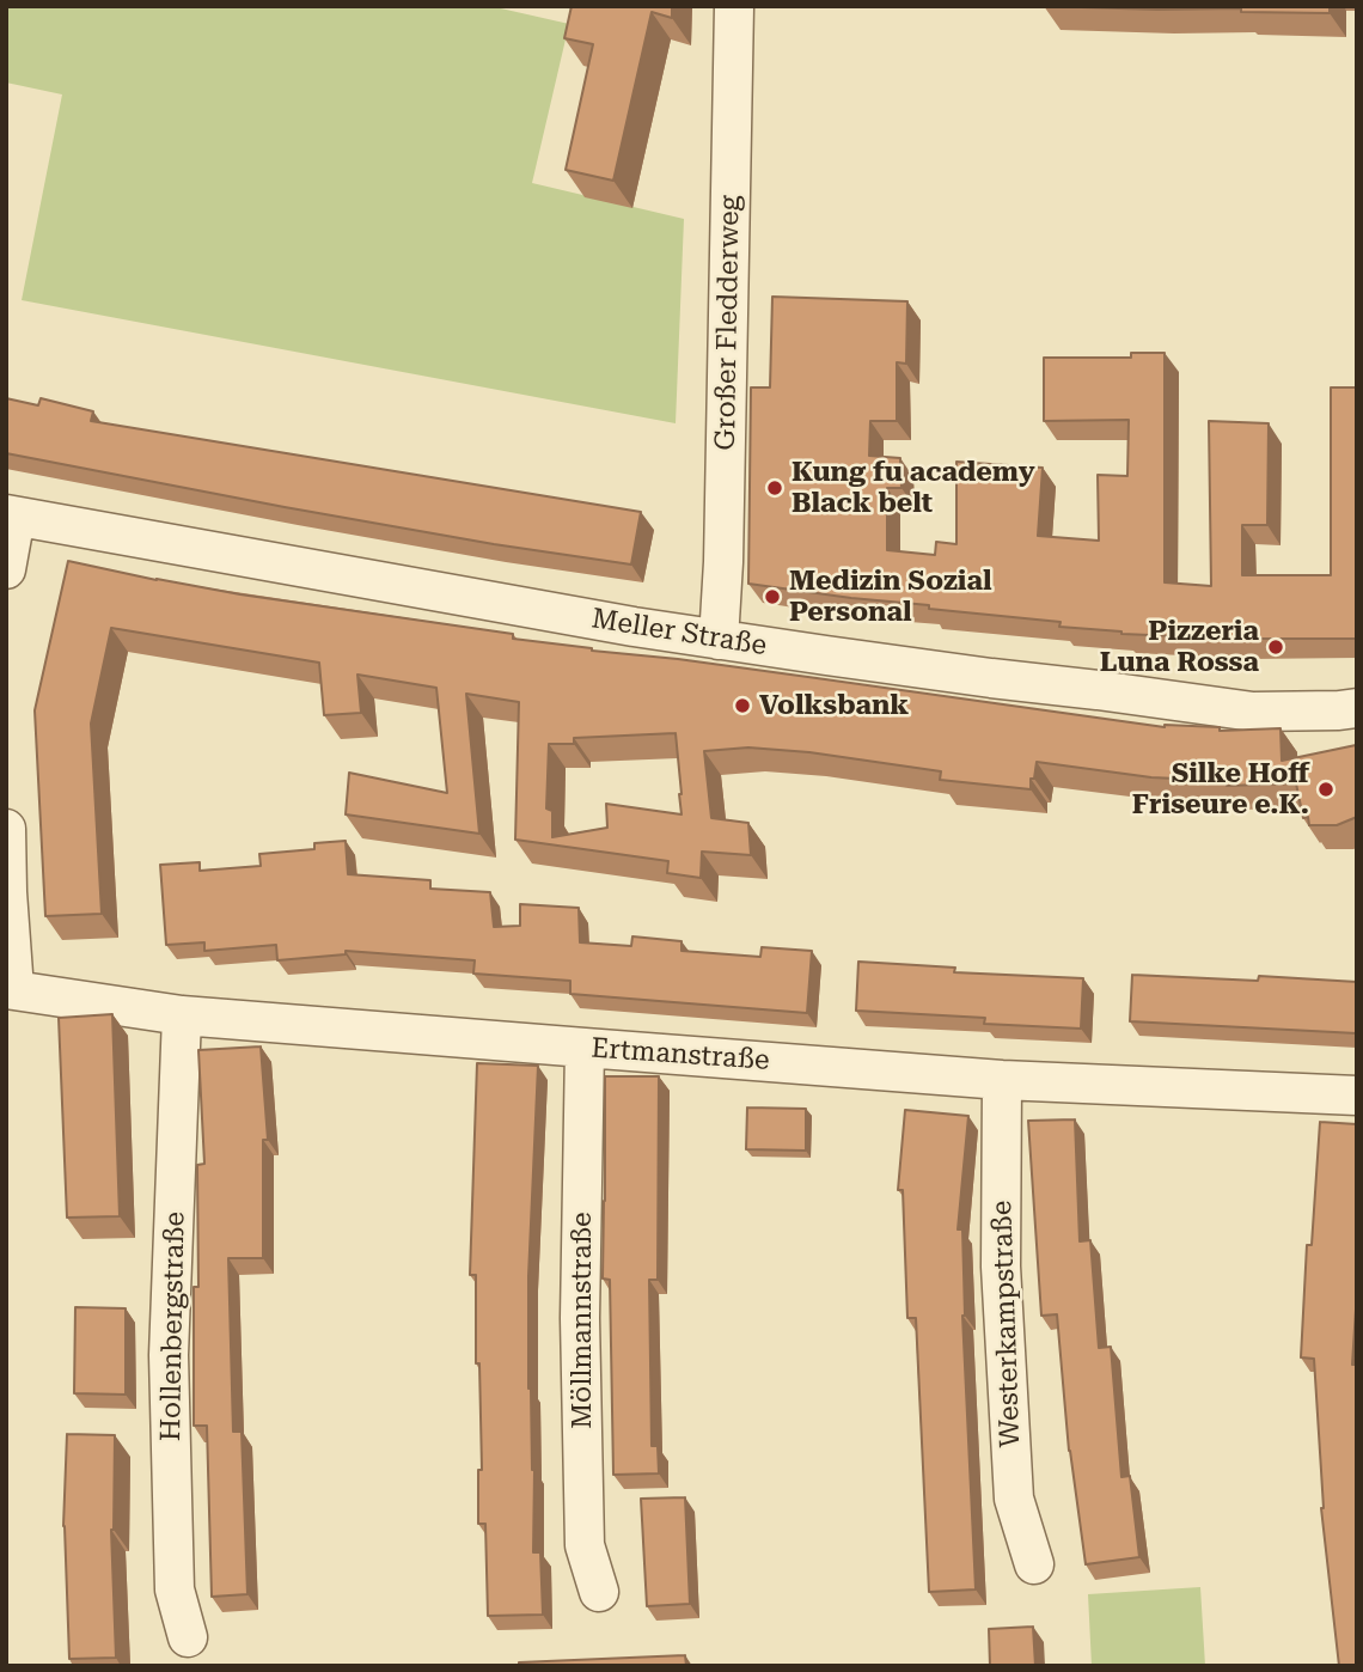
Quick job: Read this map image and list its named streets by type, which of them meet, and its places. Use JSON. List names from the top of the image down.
{
  "streets": {
    "street": [
      "Großer Fledderweg",
      "Meller Straße",
      "Ertmanstraße",
      "Möllmannstraße",
      "Westerkampstraße",
      "Hollenbergstraße"
    ]
  },
  "crossings": [
    ["Großer Fledderweg", "Meller Straße"],
    ["Ertmanstraße", "Möllmannstraße"],
    ["Ertmanstraße", "Westerkampstraße"],
    ["Ertmanstraße", "Hollenbergstraße"]
  ],
  "places": [
    "Kung fu academy Black belt",
    "Medizin Sozial Personal",
    "Pizzeria Luna Rossa",
    "Volksbank",
    "Silke Hoff Friseure e.K."
  ]
}
